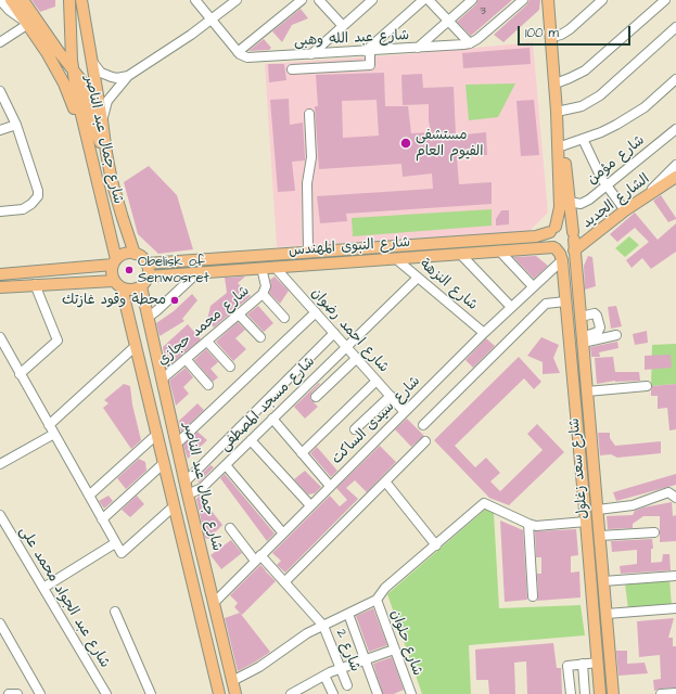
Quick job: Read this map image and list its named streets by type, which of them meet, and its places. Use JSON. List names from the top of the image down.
{
  "streets": {
    "main road": [
      "شارع جمال عبد الناصر",
      "الشارع الجديد",
      "شارع النبوى المهندس",
      "شارع سعد زغلول"
    ],
    "street": [
      "شارع عبد الله وهبى",
      "شارع مؤمن",
      "شارع النزهة",
      "شارع محمد حجازي",
      "شارع احمد رضوان",
      "شارع مسجد المصطفى",
      "شارع سيدى الساكت",
      "شارع عبد الجواد محمد على",
      "شارع حلوان",
      "شارع 2"
    ]
  },
  "crossings": [
    ["شارع جمال عبد الناصر", "شارع النبوى المهندس"],
    ["شارع جمال عبد الناصر", "شارع محمد حجازي"],
    ["شارع جمال عبد الناصر", "شارع مسجد المصطفى"],
    ["شارع جمال عبد الناصر", "شارع سيدى الساكت"],
    ["شارع مؤمن", "شارع سعد زغلول"],
    ["الشارع الجديد", "شارع النبوى المهندس"],
    ["الشارع الجديد", "شارع سعد زغلول"],
    ["شارع النبوى المهندس", "شارع النزهة"],
    ["شارع النبوى المهندس", "شارع محمد حجازي"],
    ["شارع النبوى المهندس", "شارع احمد رضوان"],
    ["شارع النبوى المهندس", "شارع سعد زغلول"],
    ["شارع النزهة", "شارع مسجد المصطفى"],
    ["شارع النزهة", "شارع سيدى الساكت"],
    ["شارع احمد رضوان", "شارع مسجد المصطفى"],
    ["شارع احمد رضوان", "شارع سيدى الساكت"],
    ["شارع سيدى الساكت", "شارع سعد زغلول"],
    ["شارع سيدى الساكت", "شارع 2"]
  ],
  "places": ["مستشفى الفيوم العام", "Obelisk of Senwosret", "محطة وقود غازتك"],
  "house_numbers": ["3"],
  "scale_bar": "100 m"
}
